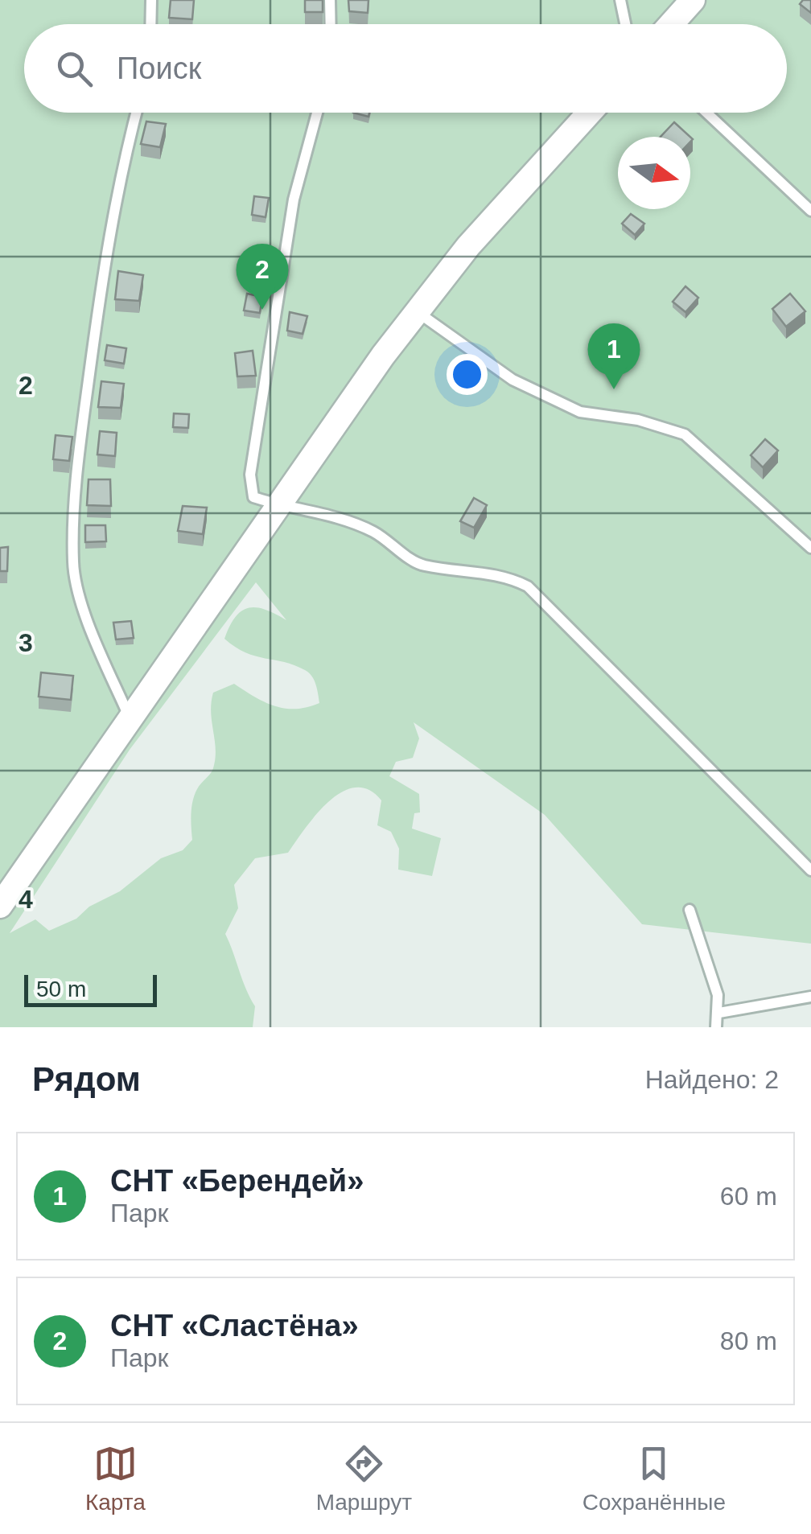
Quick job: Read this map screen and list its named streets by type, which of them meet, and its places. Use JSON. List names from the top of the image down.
{
  "scale_bar": "50 m",
  "north": "right",
  "page": {
    "search": "Поиск",
    "pins": ["2", "1"],
    "scale": "50 m",
    "heading": ["Рядом", "Найдено: 2"],
    "list": [
      {
        "mark": "1",
        "name": "СНТ «Берендей»",
        "note": "Парк",
        "value": "60 m"
      },
      {
        "mark": "2",
        "name": "СНТ «Сластёна»",
        "note": "Парк",
        "value": "80 m"
      }
    ],
    "nav": ["Карта", "Маршрут", "Сохранённые"]
  },
  "grid": {
    "rows": ["2", "3", "4"]
  }
}
